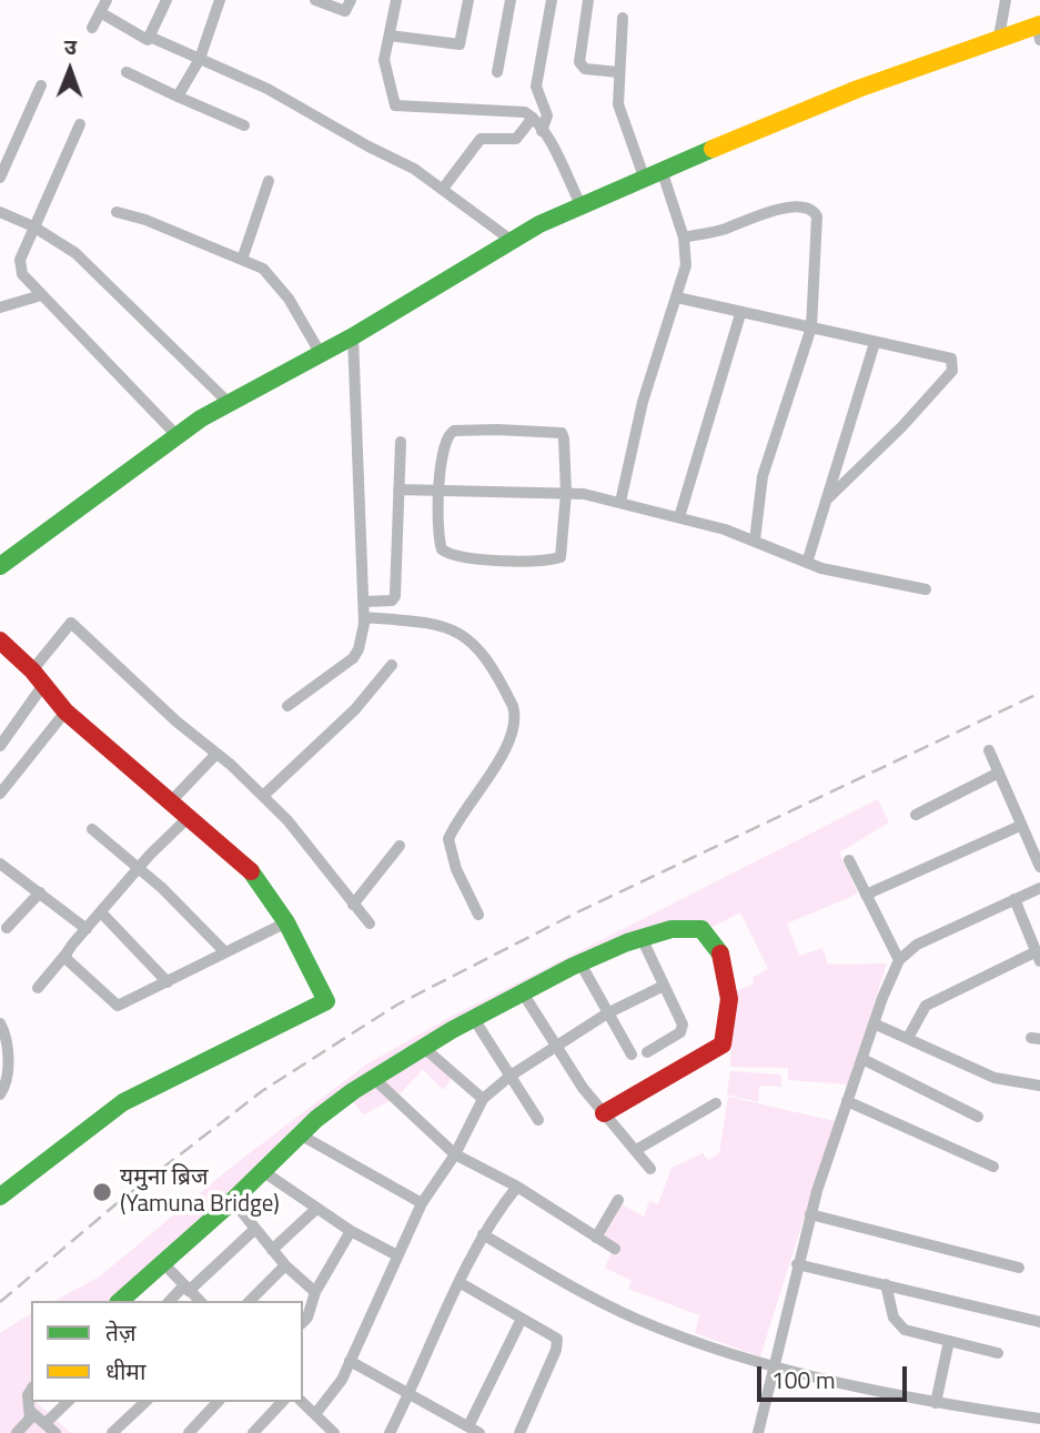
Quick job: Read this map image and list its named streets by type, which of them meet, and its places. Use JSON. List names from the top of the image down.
{
  "places": ["यमुना ब्रिज (Yamuna Bridge)"],
  "legend": ["तेज़", "धीमा"],
  "scale_bar": "100 m",
  "north": "top"
}
